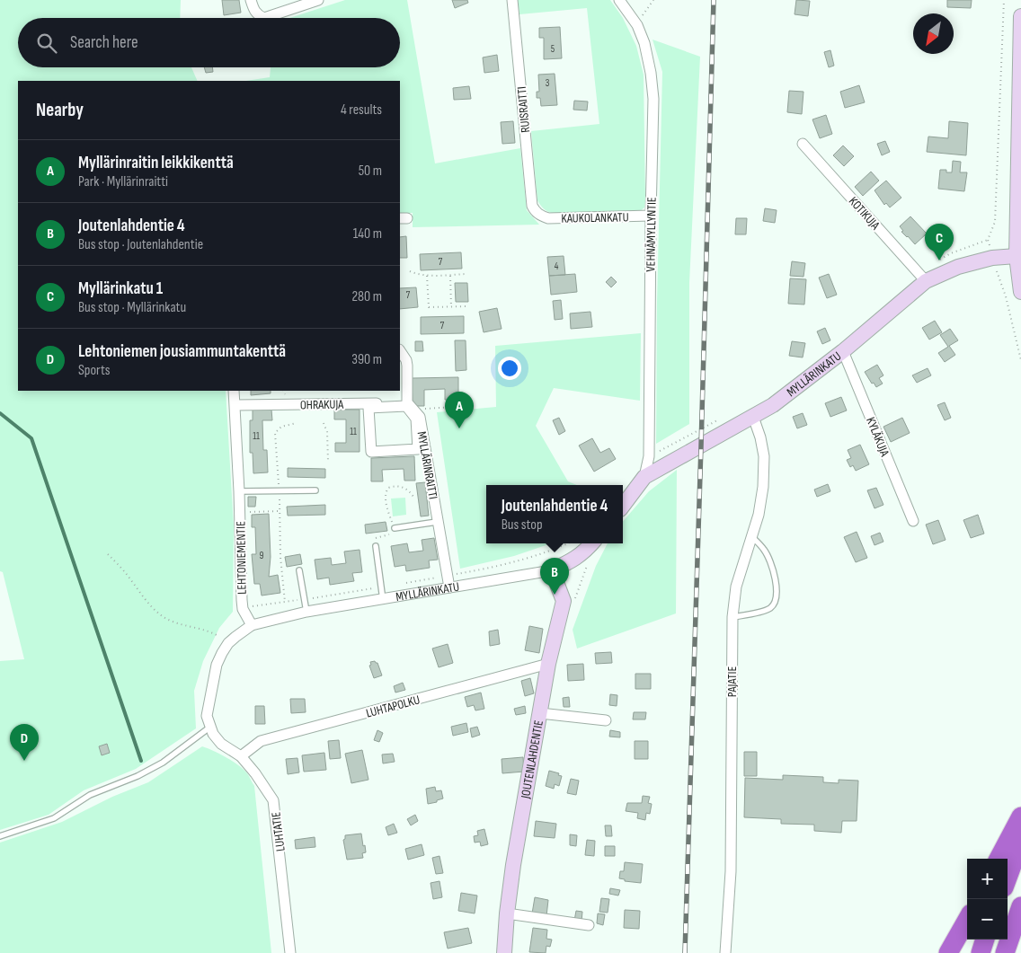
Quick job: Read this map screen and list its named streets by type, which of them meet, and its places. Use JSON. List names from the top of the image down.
{
  "streets": {
    "street": [
      "RUISRAITTI",
      "KOTIKUJA",
      "KAUKOLANKATU",
      "VEHNÄMYLLYNTIE",
      "MYLLÄRINKATU",
      "OHRAKUJA",
      "KYLÄKUJA",
      "MYLLÄRINRAITTI",
      "LEHTONIEMENTIE",
      "PAJATIE",
      "LUHTAPOLKU",
      "JOUTENLAHDENTIE",
      "LUHTATIE"
    ]
  },
  "crossings": [
    ["RUISRAITTI", "KAUKOLANKATU"],
    ["KOTIKUJA", "MYLLÄRINKATU"],
    ["KAUKOLANKATU", "VEHNÄMYLLYNTIE"],
    ["VEHNÄMYLLYNTIE", "MYLLÄRINKATU"],
    ["MYLLÄRINKATU", "KYLÄKUJA"],
    ["MYLLÄRINKATU", "MYLLÄRINRAITTI"],
    ["MYLLÄRINKATU", "LEHTONIEMENTIE"],
    ["MYLLÄRINKATU", "PAJATIE"],
    ["MYLLÄRINKATU", "JOUTENLAHDENTIE"],
    ["OHRAKUJA", "MYLLÄRINRAITTI"],
    ["OHRAKUJA", "LEHTONIEMENTIE"],
    ["LUHTAPOLKU", "JOUTENLAHDENTIE"],
    ["LUHTAPOLKU", "LUHTATIE"]
  ],
  "house_numbers": [
    "5",
    "3",
    "7",
    "4",
    "7",
    "7",
    "11",
    "11",
    "9"
  ],
  "north": "bottom left",
  "page": {
    "search": "Search here",
    "heading": ["Nearby", "4 results"],
    "list": [
      {
        "mark": "A",
        "name": "Myllärinraitin leikkikenttä",
        "note": "Park · Myllärinraitti",
        "value": "50 m"
      },
      {
        "mark": "B",
        "name": "Joutenlahdentie 4",
        "note": "Bus stop · Joutenlahdentie",
        "value": "140 m"
      },
      {
        "mark": "C",
        "name": "Myllärinkatu 1",
        "note": "Bus stop · Myllärinkatu",
        "value": "280 m"
      },
      {
        "mark": "D",
        "name": "Lehtoniemen jousiammuntakenttä",
        "note": "Sports",
        "value": "390 m"
      }
    ],
    "pins": [
      "C",
      "A",
      "B",
      "D"
    ],
    "popup": ["Joutenlahdentie 4", "Bus stop"],
    "map_buttons": ["+", "−"]
  }
}
